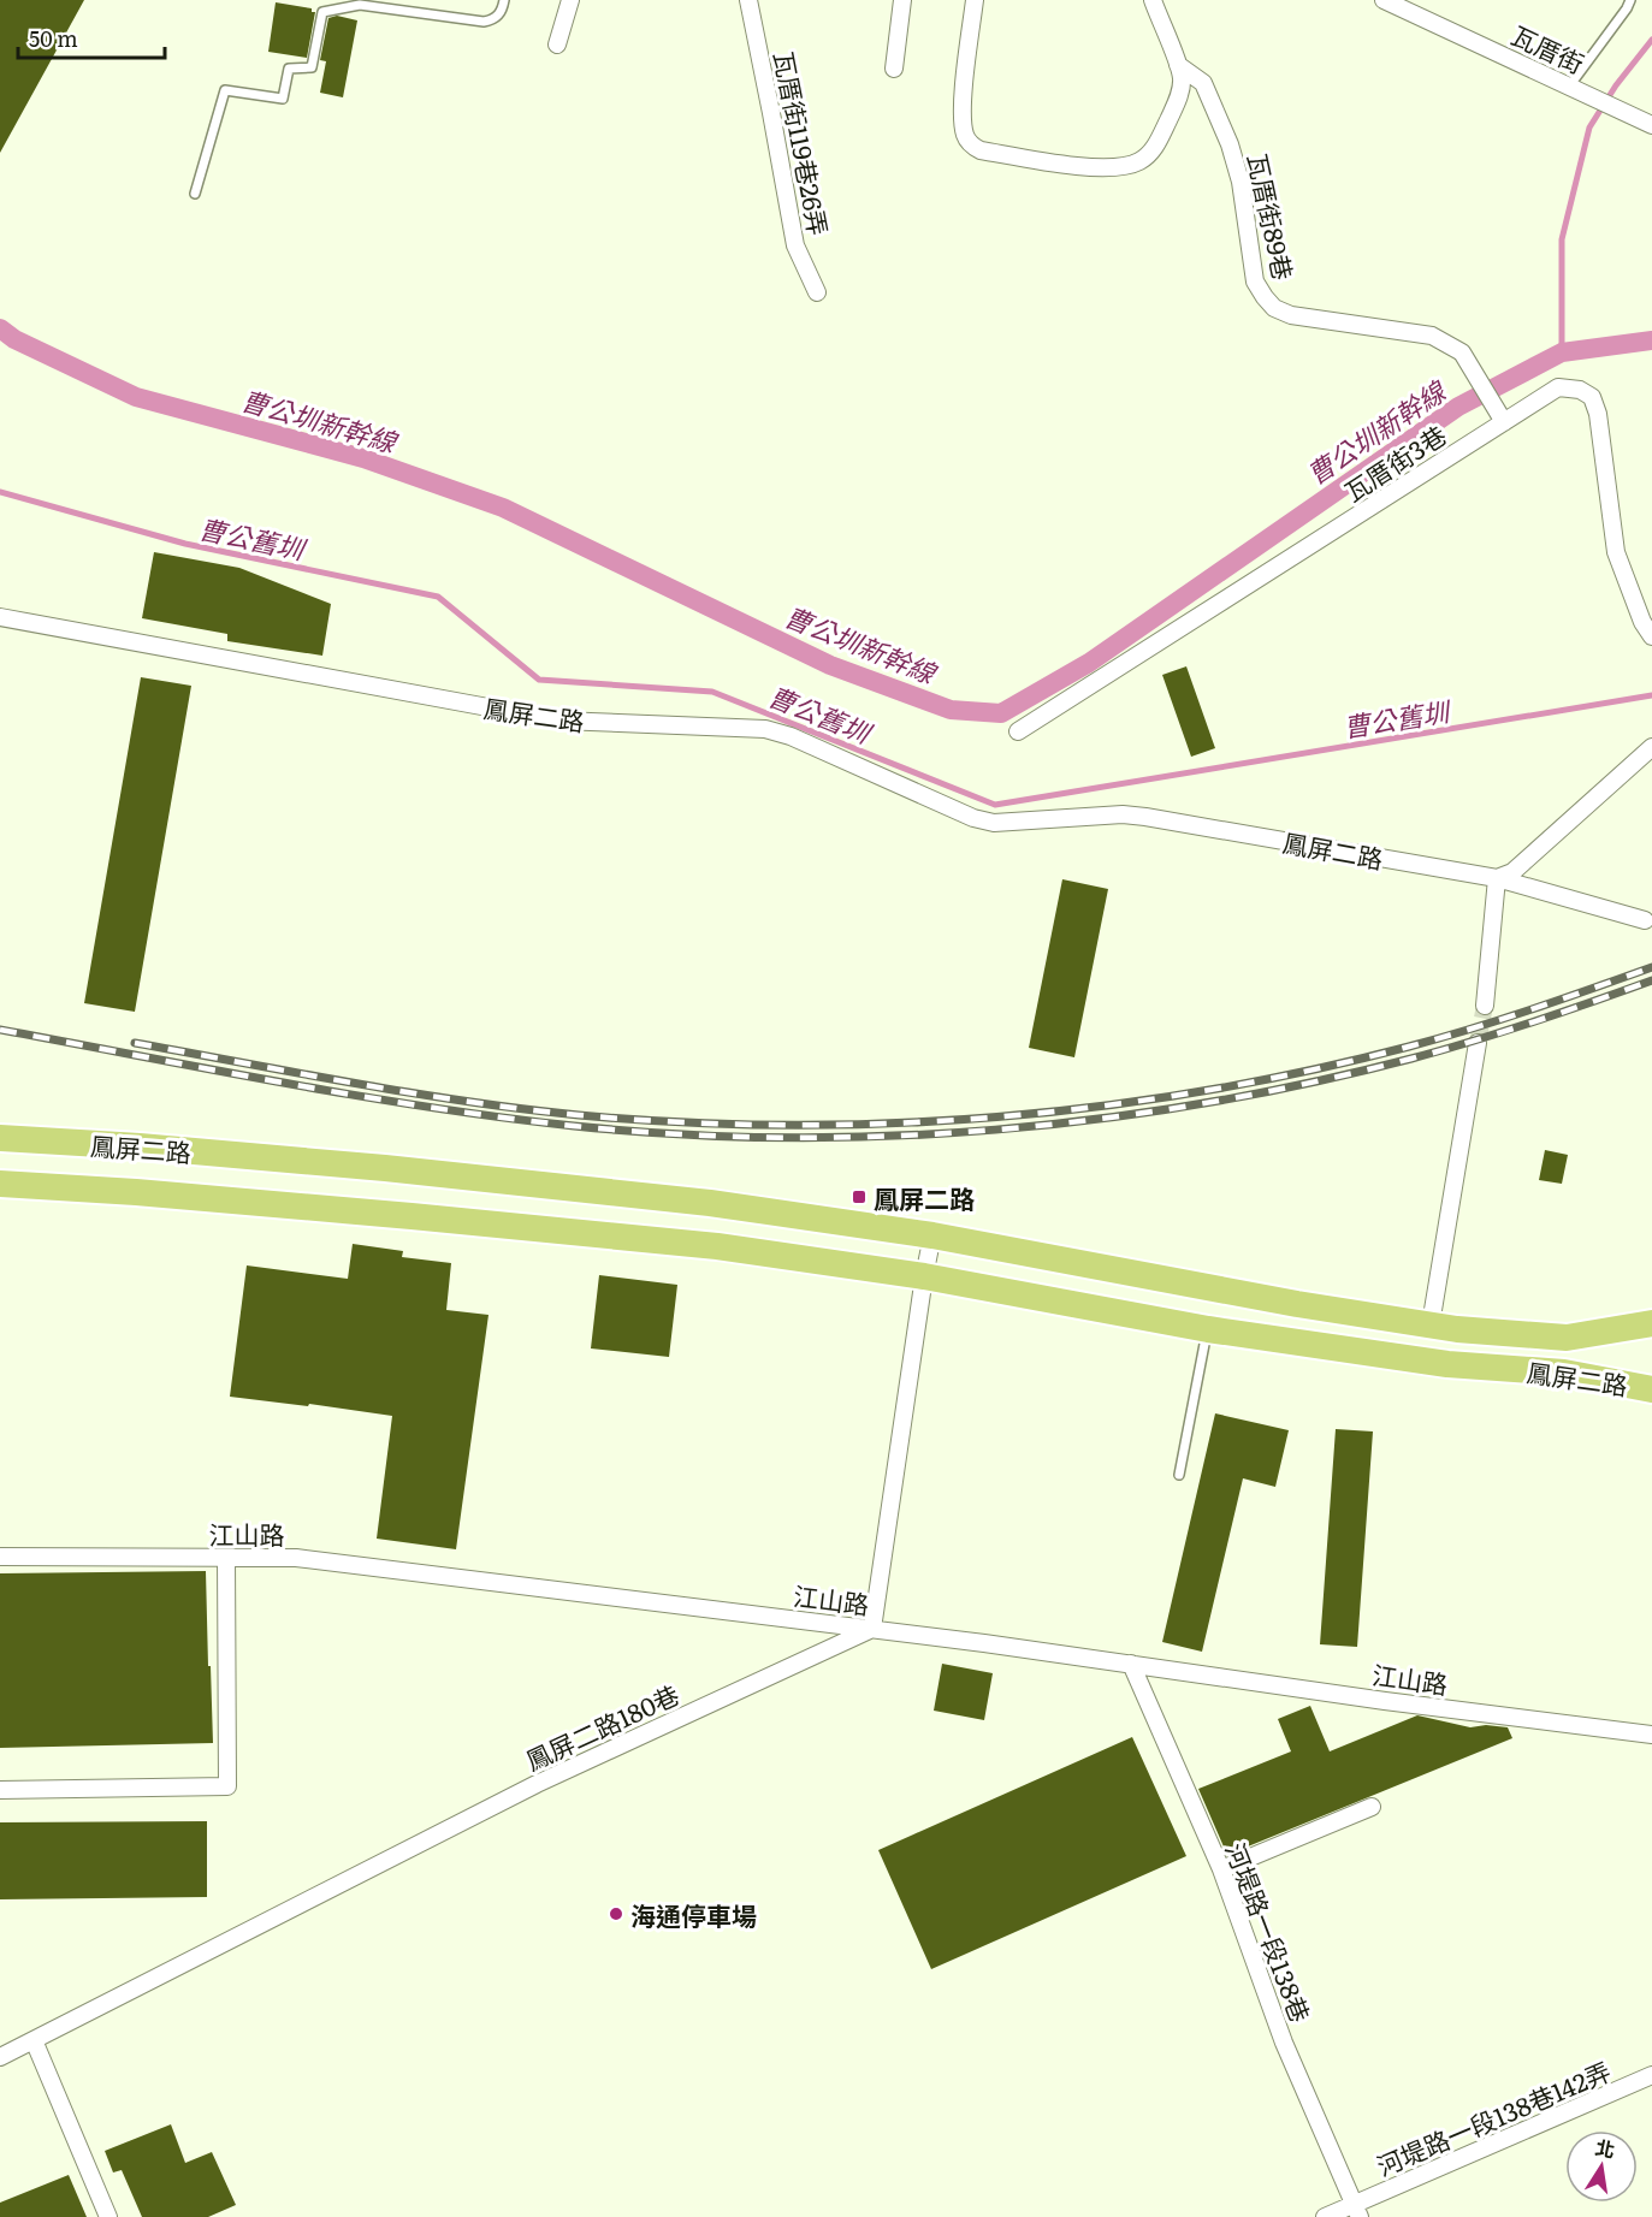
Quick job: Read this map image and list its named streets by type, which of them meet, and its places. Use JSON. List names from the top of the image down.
{
  "streets": {
    "main road": ["鳳屏二路"],
    "street": [
      "瓦厝街",
      "瓦厝街119巷26弄",
      "瓦厝街89巷",
      "瓦厝街3巷",
      "江山路",
      "鳳屏二路180巷",
      "河堤路一段138巷",
      "河堤路一段138巷142弄"
    ]
  },
  "crossings": [
    ["瓦厝街89巷", "瓦厝街3巷"],
    ["江山路", "鳳屏二路180巷"],
    ["江山路", "河堤路一段138巷"],
    ["河堤路一段138巷", "河堤路一段138巷142弄"]
  ],
  "water": ["曹公圳新幹線", "曹公舊圳"],
  "places": {
    "transit": ["鳳屏二路"],
    "other": ["海通停車場"]
  },
  "scale_bar": "50 m",
  "north": "top"
}
